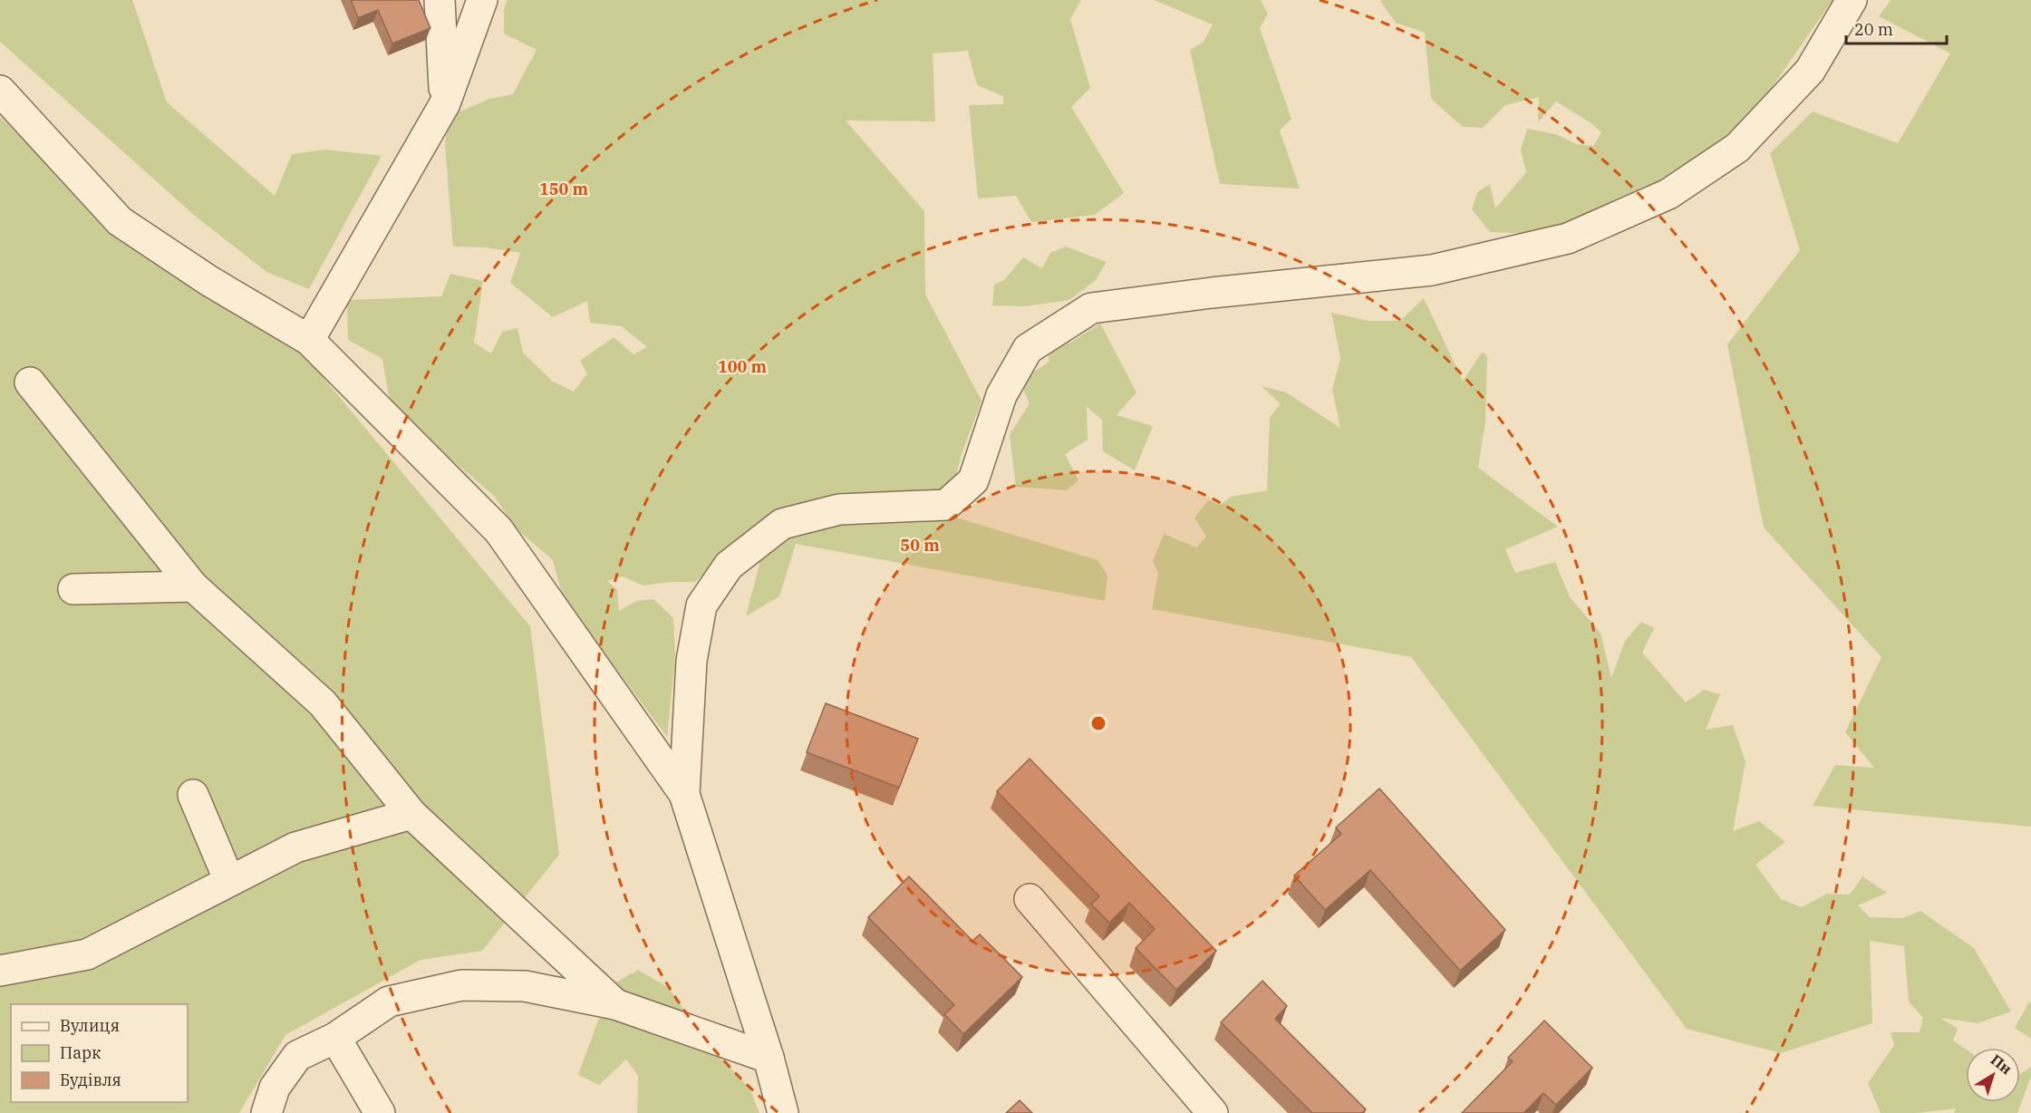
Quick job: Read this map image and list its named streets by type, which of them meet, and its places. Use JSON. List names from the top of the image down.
{
  "legend": ["Вулиця", "Парк", "Будівля"],
  "scale_bar": "20 m",
  "north": "top right",
  "rings": ["150 m", "100 m", "50 m"]
}
